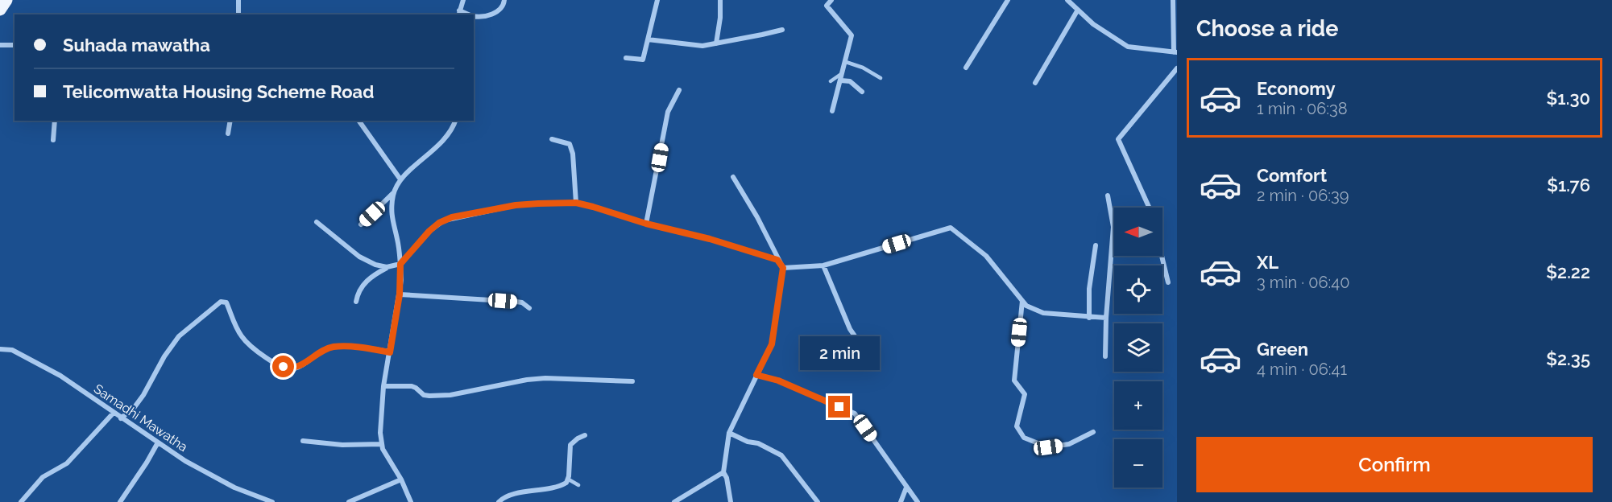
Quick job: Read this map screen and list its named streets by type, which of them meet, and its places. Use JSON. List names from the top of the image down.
{
  "streets": {
    "street": ["Samadhi Mawatha"]
  },
  "north": "left",
  "page": {
    "heading": "Choose a ride",
    "banner": ["Suhada mawatha", "Telicomwatta Housing Scheme Road"],
    "list": [
      {
        "name": "Economy",
        "note": "1 min · 06:38",
        "value": "$1.30"
      },
      {
        "name": "Comfort",
        "note": "2 min · 06:39",
        "value": "$1.76"
      },
      {
        "name": "XL",
        "note": "3 min · 06:40",
        "value": "$2.22"
      },
      {
        "name": "Green",
        "note": "4 min · 06:41",
        "value": "$2.35"
      }
    ],
    "map_buttons": ["+", "−"],
    "bubble": "2 min",
    "buttons": "Confirm"
  }
}
